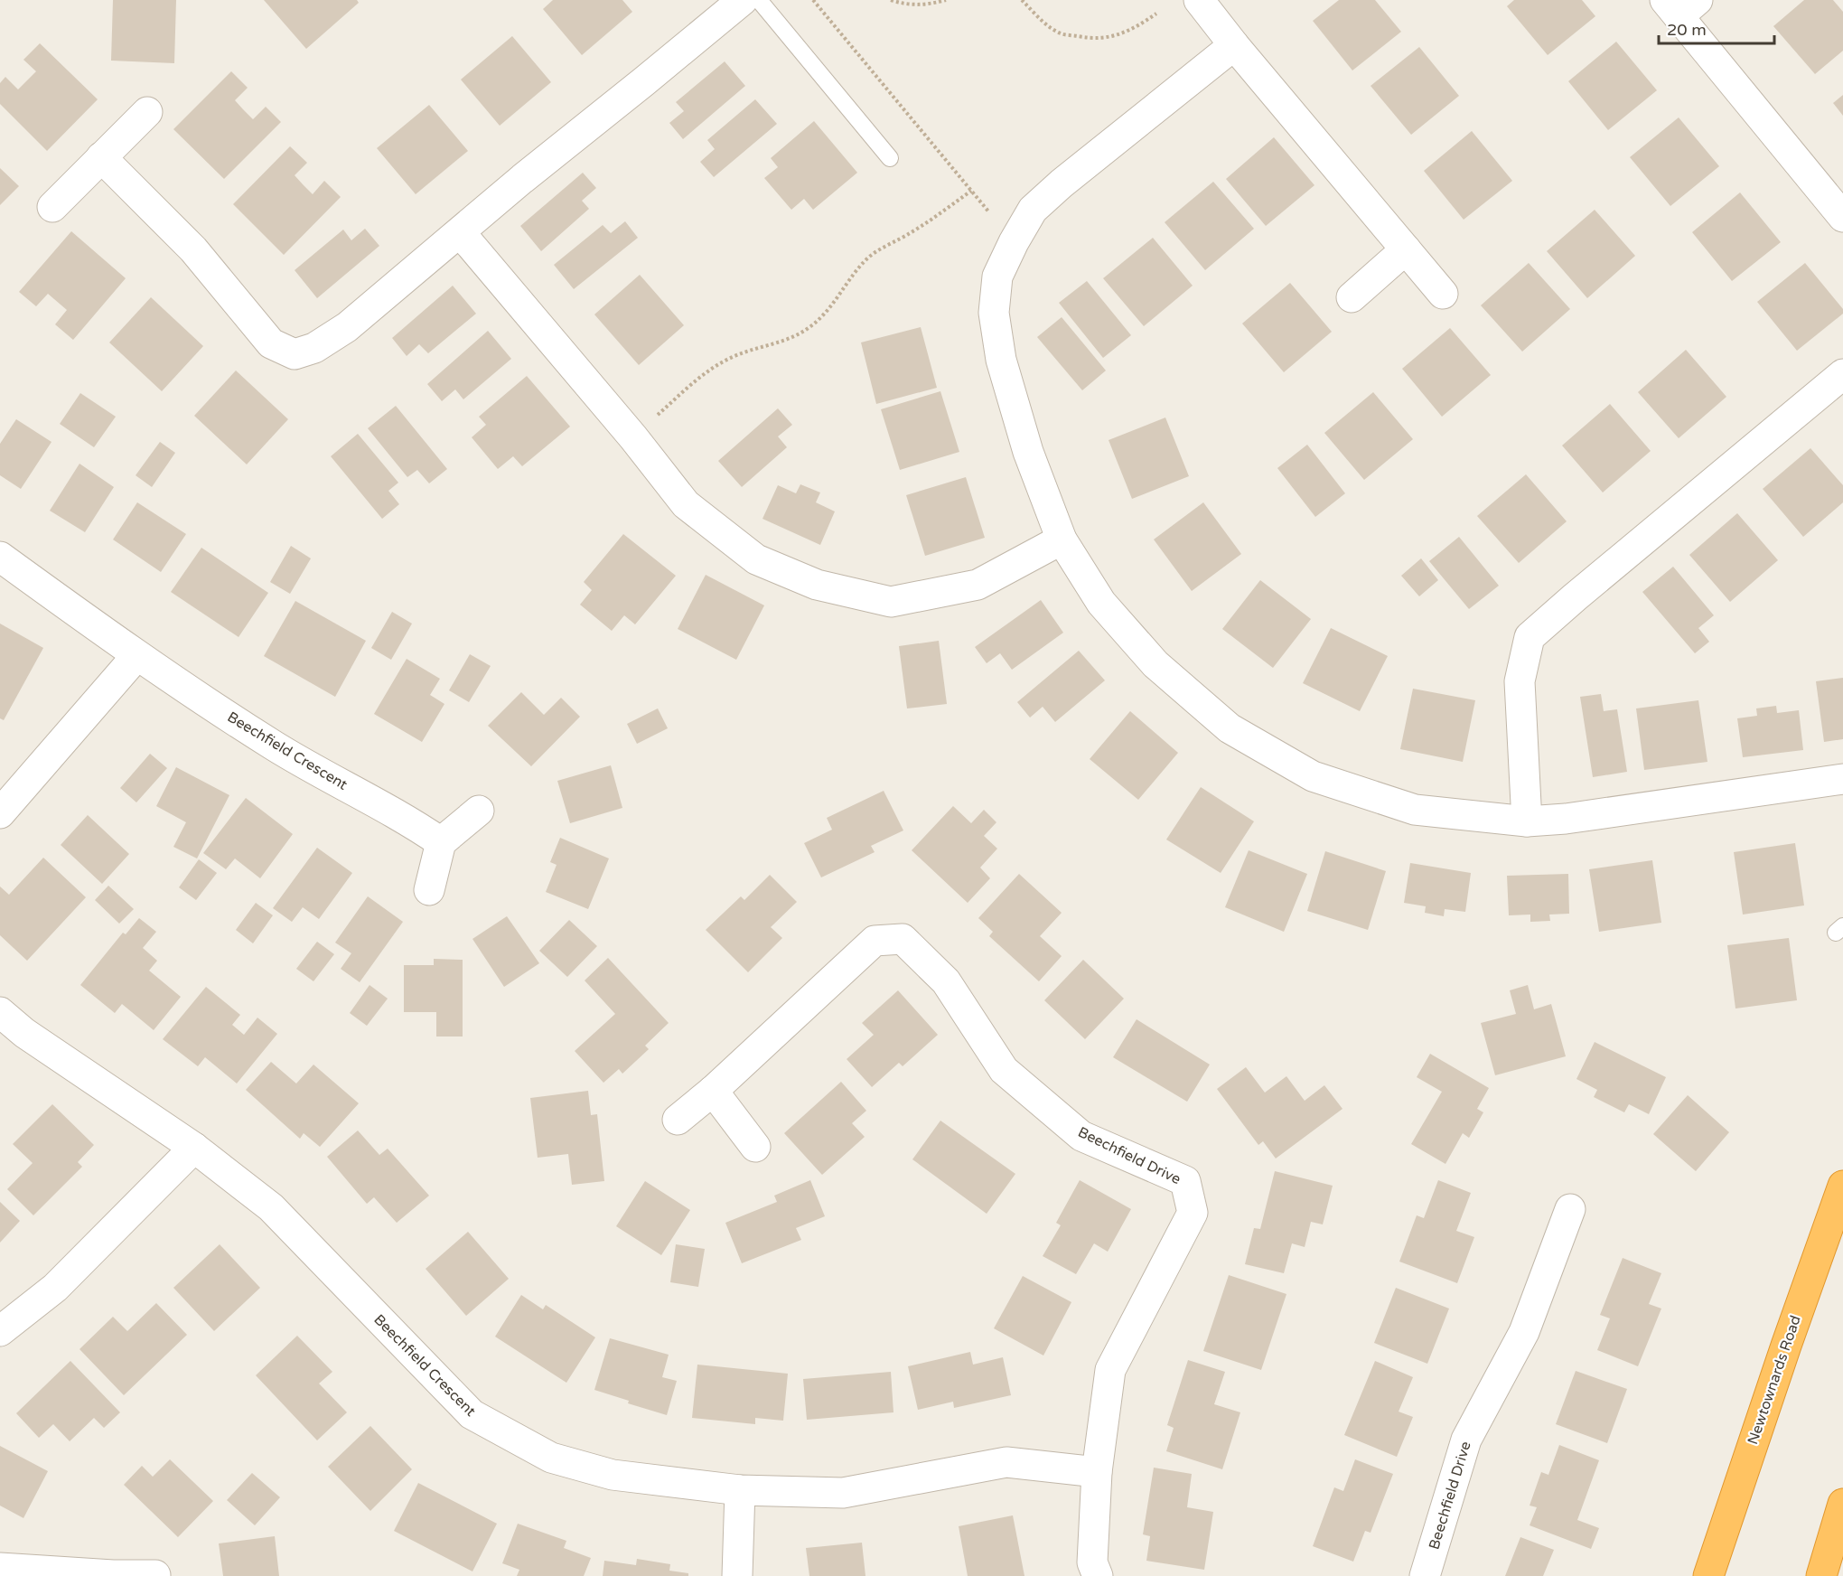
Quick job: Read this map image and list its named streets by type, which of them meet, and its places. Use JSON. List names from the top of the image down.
{
  "streets": {
    "highway": ["Newtownards Road"],
    "street": ["Beechfield Crescent", "Beechfield Drive"]
  },
  "scale_bar": "20 m"
}
